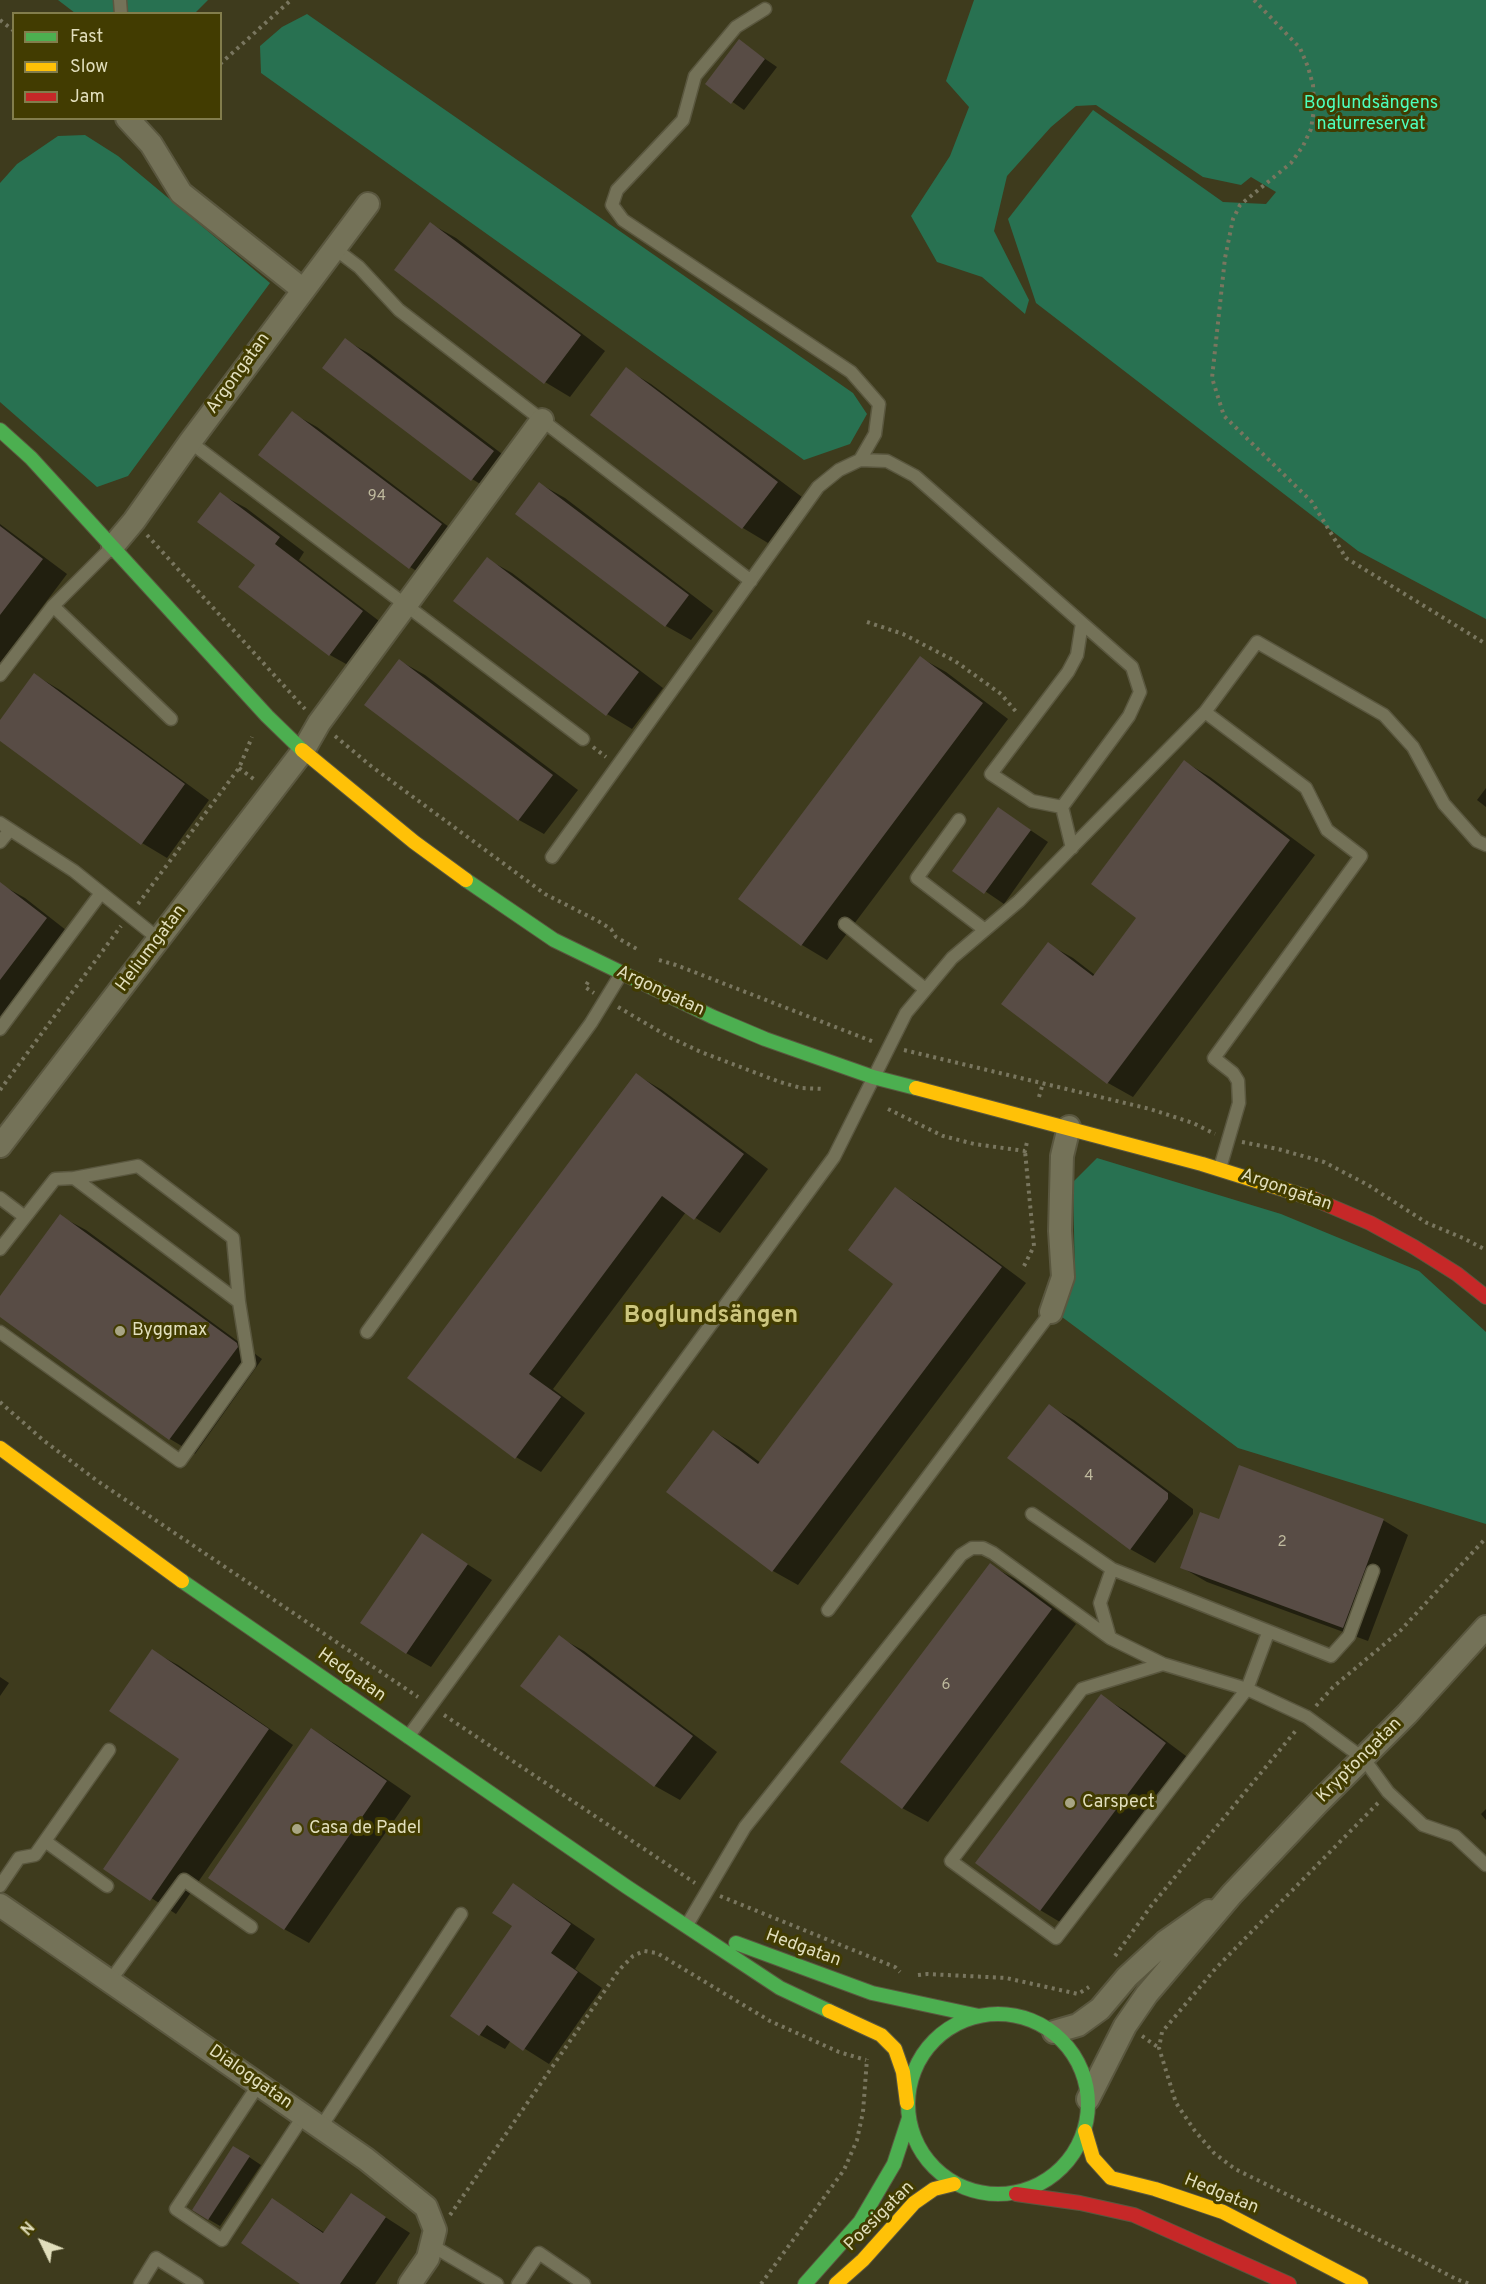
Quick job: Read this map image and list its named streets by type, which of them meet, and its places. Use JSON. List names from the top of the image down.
{
  "streets": {
    "street": [
      "Argongatan",
      "Heliumgatan",
      "Hedgatan",
      "Kryptongatan",
      "Dialoggatan",
      "Poesigatan"
    ]
  },
  "crossings": [
    ["Argongatan", "Heliumgatan"],
    ["Hedgatan", "Kryptongatan"],
    ["Hedgatan", "Poesigatan"],
    ["Kryptongatan", "Poesigatan"]
  ],
  "districts": ["Boglundsängen"],
  "parks": ["Boglundsängens naturreservat"],
  "places": ["Byggmax", "Carspect", "Casa de Padel"],
  "house_numbers": [
    "94",
    "4",
    "2",
    "6"
  ],
  "legend": ["Fast", "Slow", "Jam"],
  "north": "top left"
}
